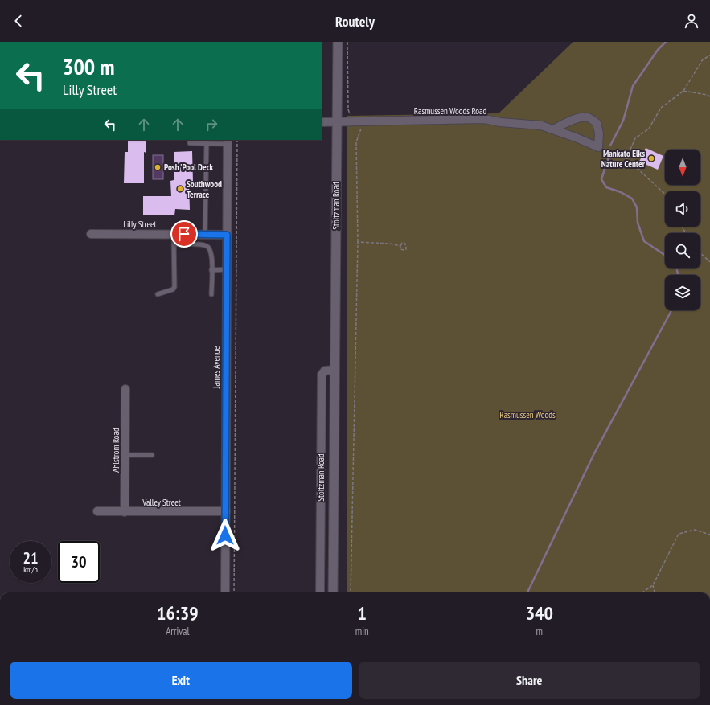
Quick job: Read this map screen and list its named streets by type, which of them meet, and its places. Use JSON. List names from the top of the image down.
{
  "streets": {
    "street": [
      "Rasmussen Woods Road",
      "Stoltzman Road",
      "Lilly Street",
      "James Avenue",
      "Ahlstrom Road",
      "Valley Street"
    ]
  },
  "crossings": [
    ["Rasmussen Woods Road", "Stoltzman Road"],
    ["Lilly Street", "James Avenue"],
    ["James Avenue", "Valley Street"],
    ["Ahlstrom Road", "Valley Street"]
  ],
  "parks": ["Rasmussen Woods"],
  "places": ["Mankato Elks Nature Center", "Posh 'Pool Deck", "Southwood Terrace"],
  "north": "bottom",
  "page": {
    "header": "Routely",
    "turn": ["300 m", "Lilly Street"],
    "speed": "21 km/h",
    "limit": "30",
    "eta": [
      "16:39",
      "Arrival",
      "1",
      "min",
      "340",
      "m"
    ],
    "buttons": ["Exit", "Share"]
  }
}
